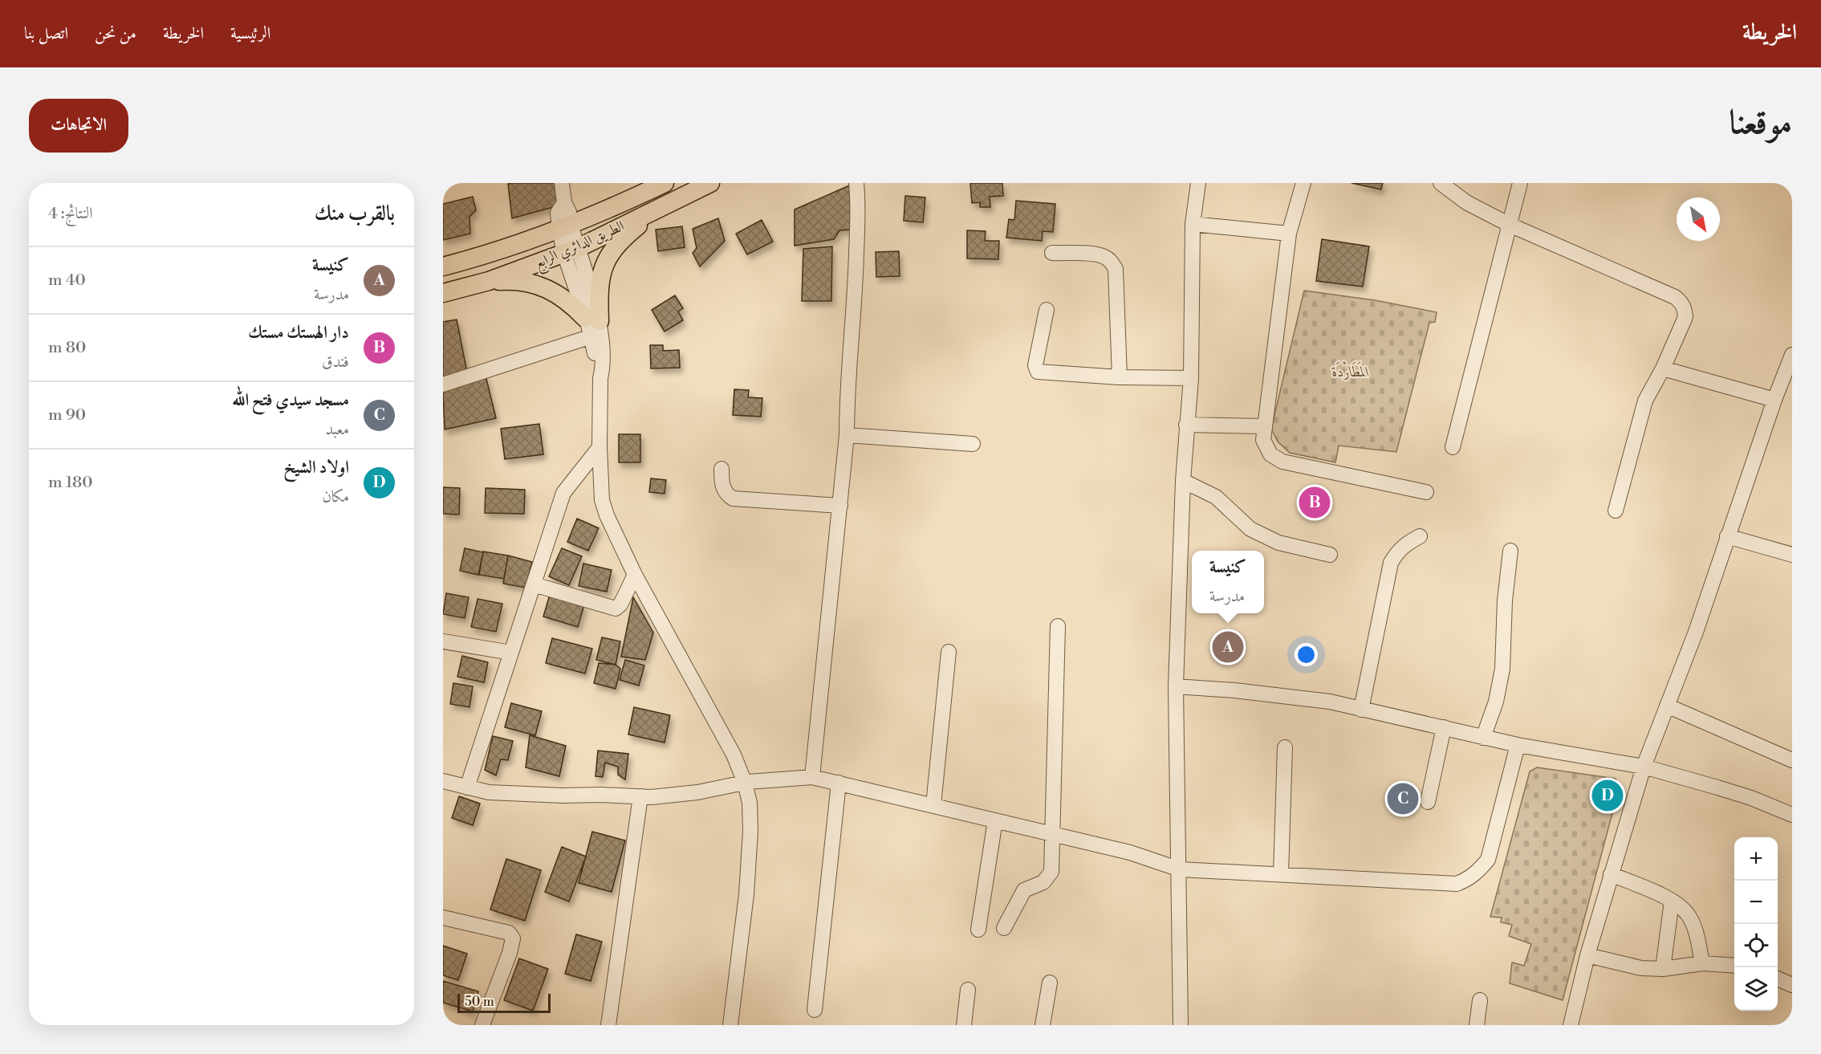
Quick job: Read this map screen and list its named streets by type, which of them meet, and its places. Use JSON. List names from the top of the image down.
{
  "streets": {
    "main road": ["الطريق الدائري الرابع"]
  },
  "parks": ["المَطَارْدَة"],
  "scale_bar": "50 m",
  "north": "bottom right",
  "page": {
    "header": "الخريطة",
    "nav": [
      "الرئيسية",
      "الخريطة",
      "من نحن",
      "اتصل بنا"
    ],
    "title": "موقعنا",
    "buttons": "الاتجاهات",
    "heading": ["بالقرب منك", "النتائج: 4"],
    "list": [
      {
        "mark": "A",
        "name": "كنيسة",
        "note": "مدرسة",
        "value": "40 m"
      },
      {
        "mark": "B",
        "name": "دار الهستك مستك",
        "note": "فندق",
        "value": "80 m"
      },
      {
        "mark": "C",
        "name": "مسجد سيدي فتح الله",
        "note": "معبد",
        "value": "90 m"
      },
      {
        "mark": "D",
        "name": "اولاد الشيخ",
        "note": "مكان",
        "value": "180 m"
      }
    ],
    "pins": [
      "B",
      "A",
      "D",
      "C"
    ],
    "popup": ["كنيسة", "مدرسة"],
    "map_buttons": ["+", "−"],
    "scale": "50 m"
  }
}
